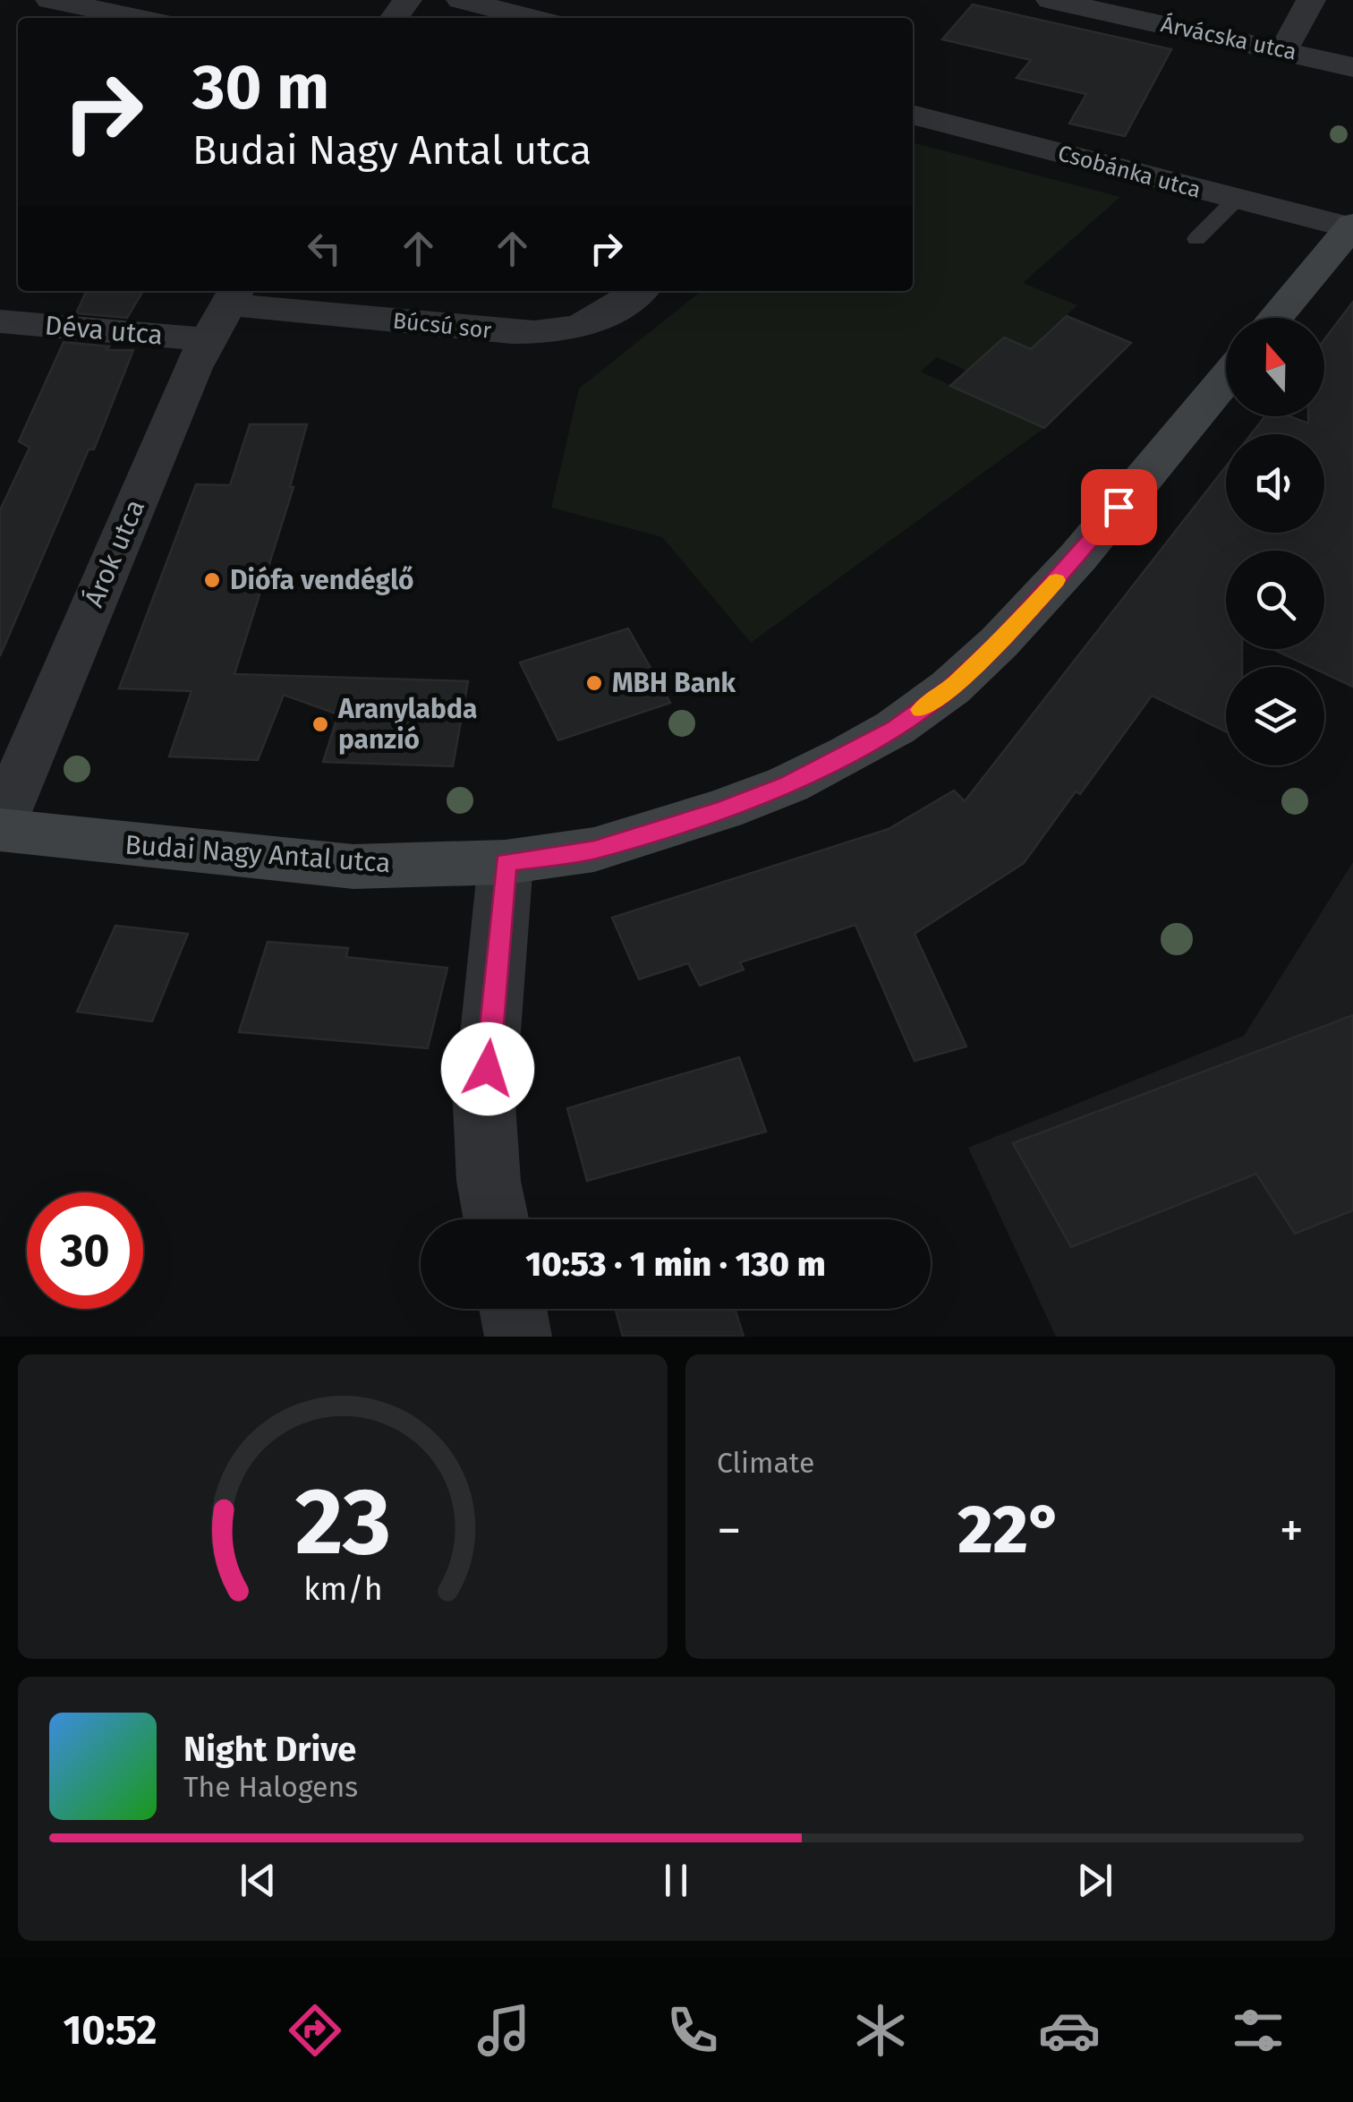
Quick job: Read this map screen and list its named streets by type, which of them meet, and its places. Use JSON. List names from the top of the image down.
{
  "streets": {
    "main road": ["Budai Nagy Antal utca"],
    "street": [
      "Árvácska utca",
      "Csobánka utca",
      "Búcsú sor",
      "Déva utca",
      "Árok utca"
    ]
  },
  "crossings": [
    ["Búcsú sor", "Déva utca"],
    ["Búcsú sor", "Árok utca"],
    ["Déva utca", "Árok utca"],
    ["Árok utca", "Budai Nagy Antal utca"]
  ],
  "places": ["Diófa vendéglő", "MBH Bank", "Aranylabda panzió"],
  "north": "top",
  "page": {
    "turn": ["30 m", "Budai Nagy Antal utca"],
    "limit": "30",
    "trip": "10:53 · 1 min · 130 m",
    "tile": "Climate",
    "heat": ["−", "22°", "+"],
    "song": ["Night Drive", "The Halogens"],
    "tabs": "10:52",
    "gauge": ["23", "km/h"]
  }
}
